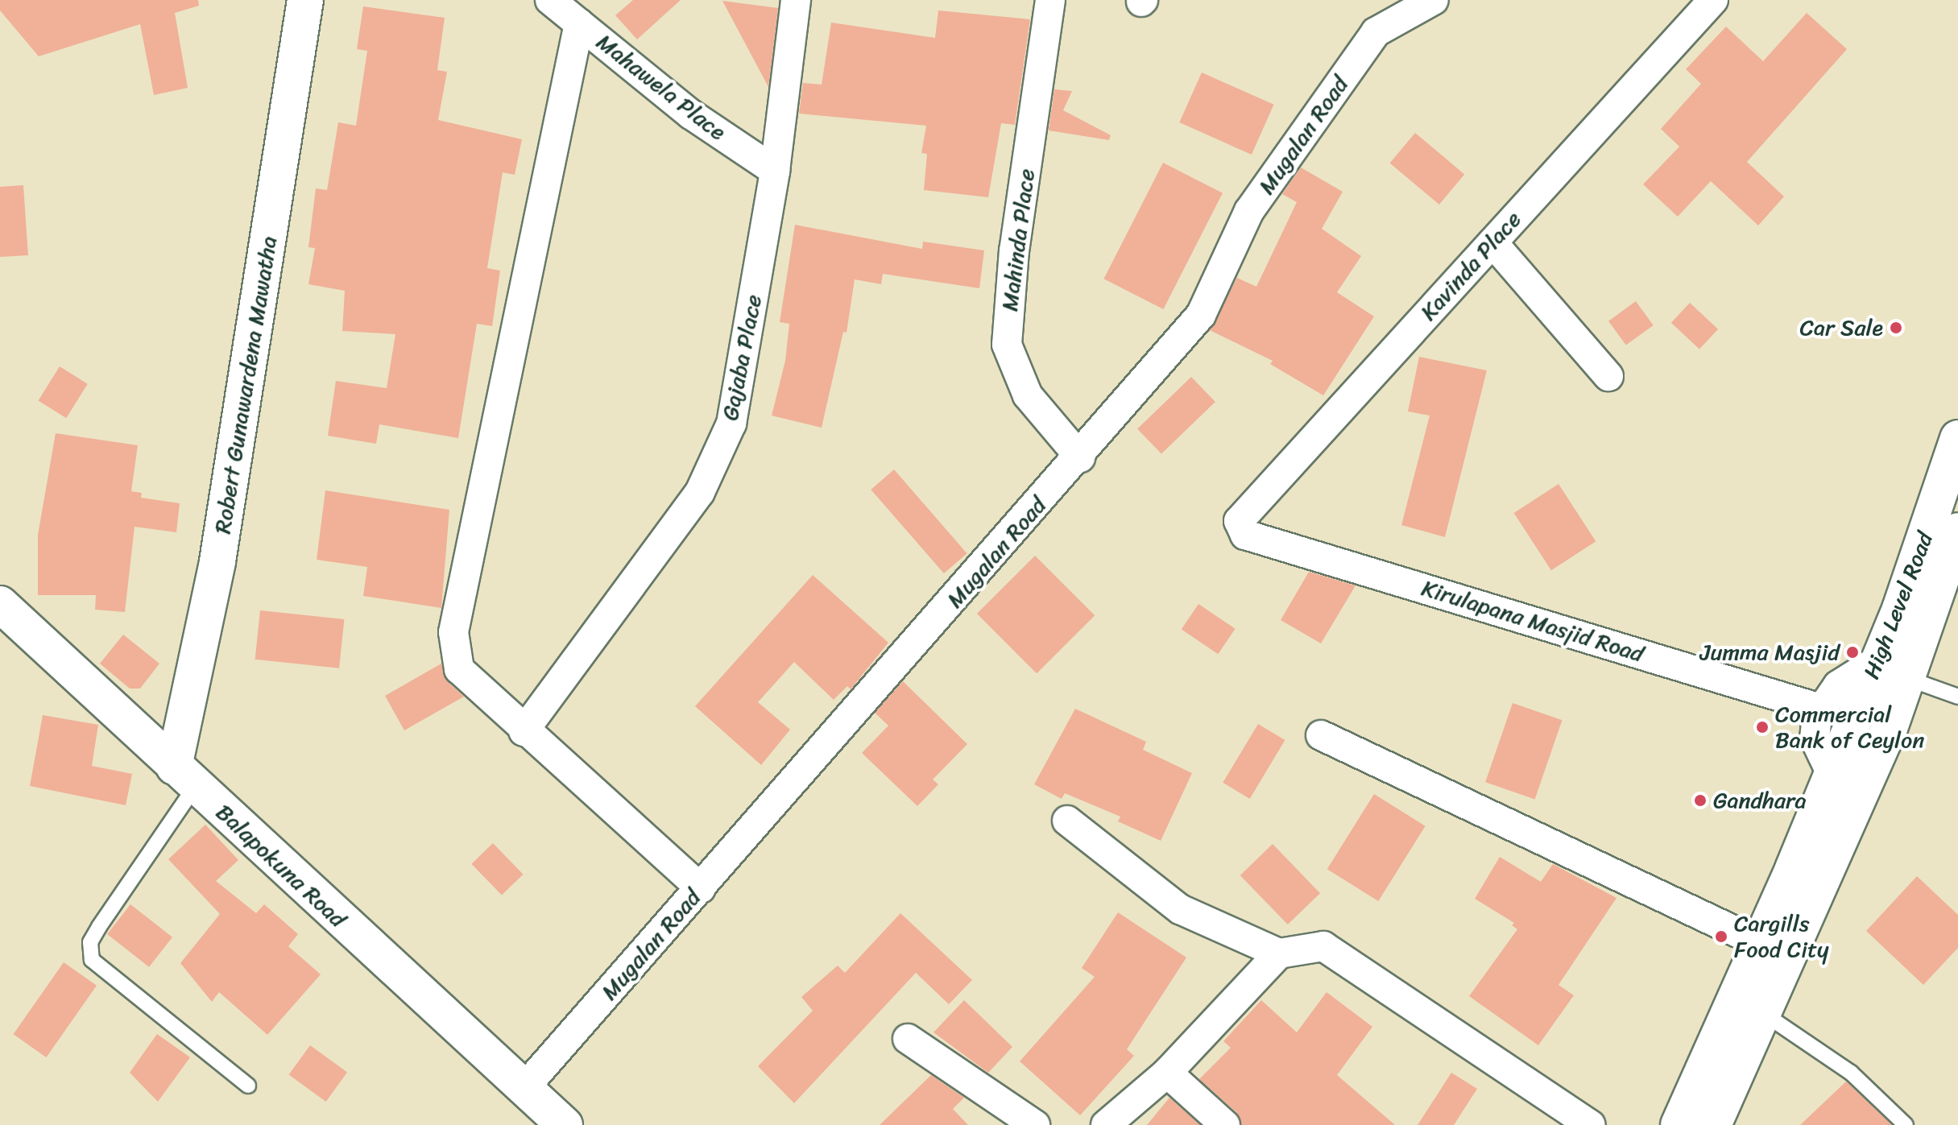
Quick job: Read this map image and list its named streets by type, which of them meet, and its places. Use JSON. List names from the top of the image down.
{
  "streets": {
    "main road": ["Robert Gunawardena Mawatha", "High Level Road", "Balapokuna Road"],
    "street": [
      "Mahawela Place",
      "Mugalan Road",
      "Mahinda Place",
      "Kavinda Place",
      "Gajaba Place",
      "Kirulapana Masjid Road"
    ]
  },
  "crossings": [
    ["Mahawela Place", "Gajaba Place"],
    ["Mugalan Road", "Mahinda Place"],
    ["Mugalan Road", "Balapokuna Road"],
    ["Kavinda Place", "Kirulapana Masjid Road"],
    ["Robert Gunawardena Mawatha", "Balapokuna Road"]
  ],
  "places": [
    "Car Sale",
    "Jumma Masjid",
    "Commercial Bank of Ceylon",
    "Gandhara",
    "Cargills Food City"
  ]
}
